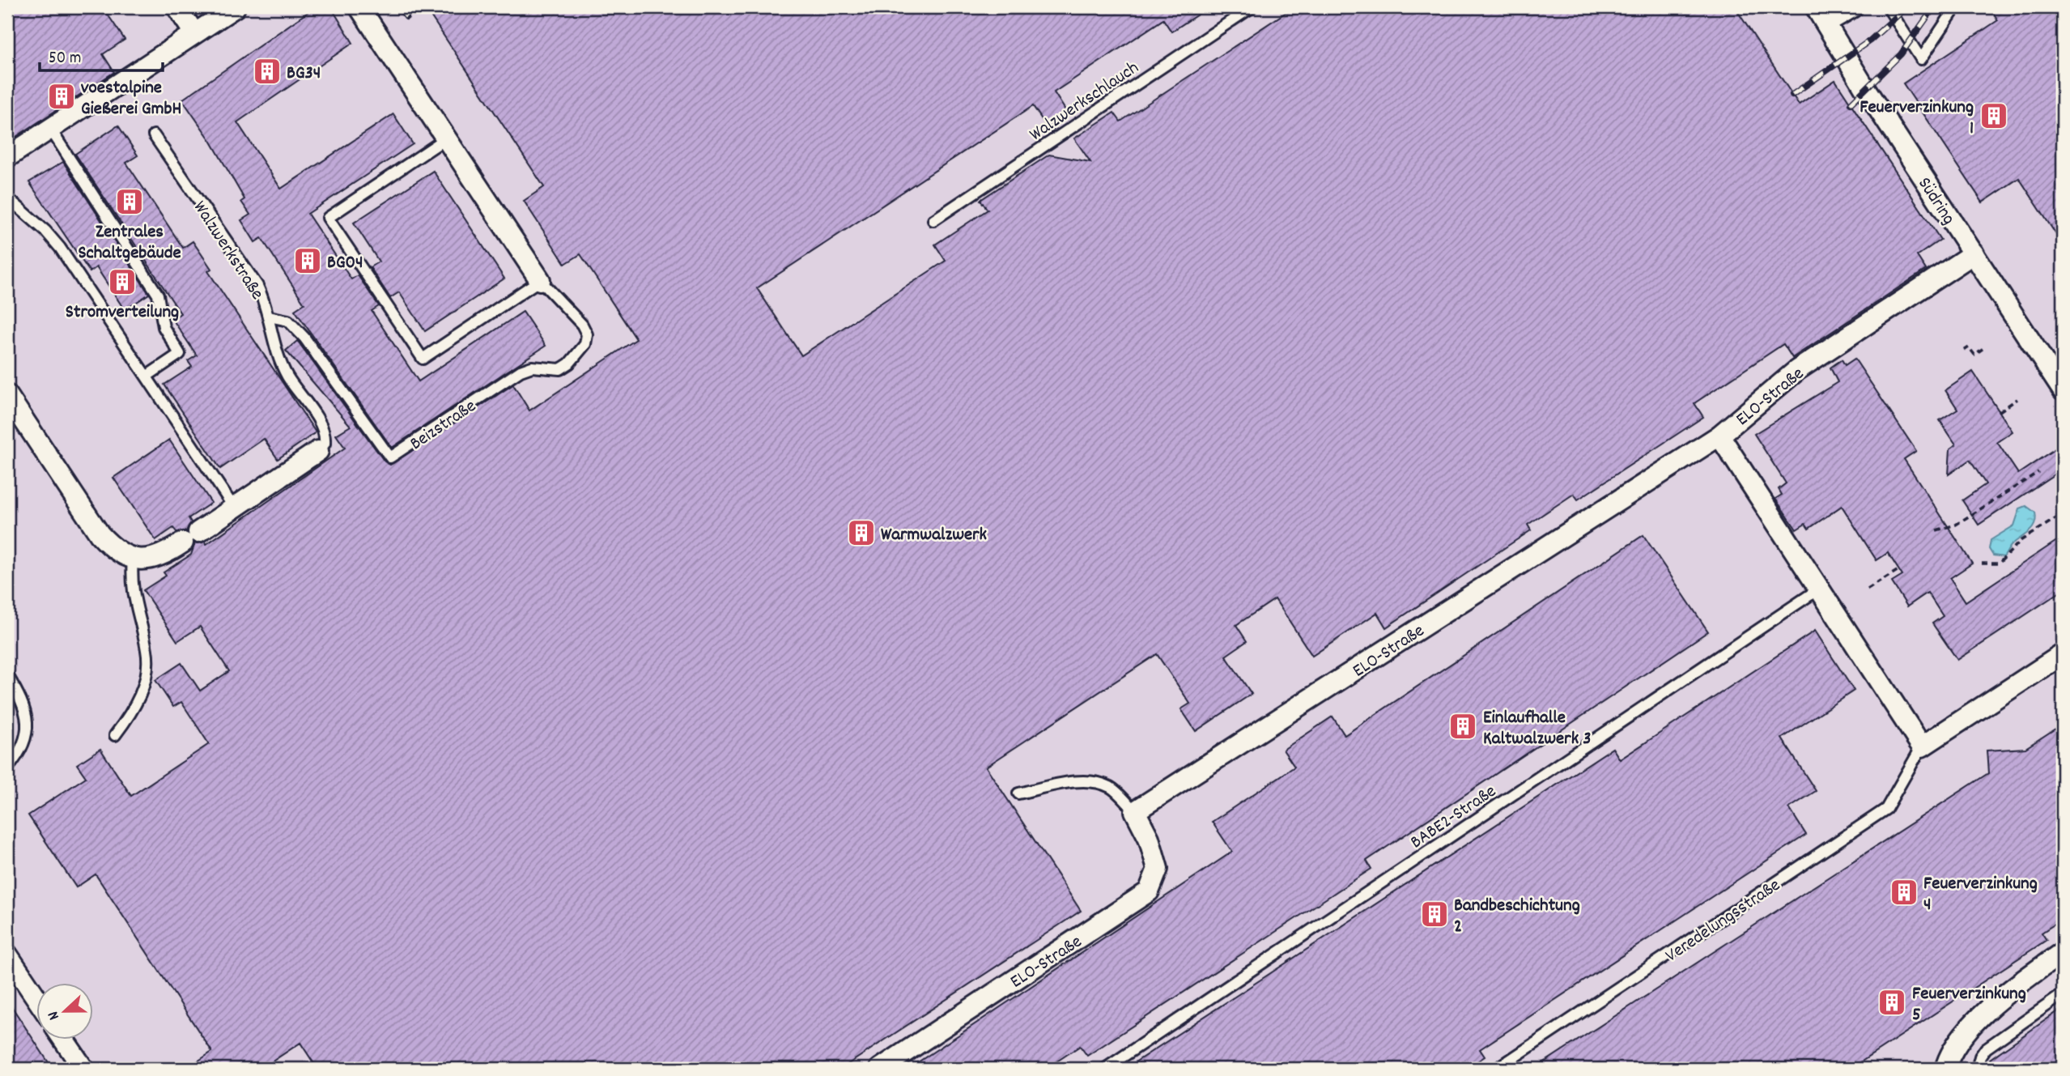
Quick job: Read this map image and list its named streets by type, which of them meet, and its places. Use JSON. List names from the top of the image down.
{
  "streets": {
    "street": [
      "Südring",
      "Walzwerkstraße",
      "ELO-Straße",
      "Beizstraße",
      "Veredelungsstraße"
    ],
    "lane": ["Walzwerkschlauch", "BABE2-Straße"]
  },
  "crossings": [
    ["Südring", "ELO-Straße"],
    ["Walzwerkstraße", "Beizstraße"]
  ],
  "places": {
    "building": [
      "BG34",
      "voestalpine Gießerei GmbH",
      "Feuerverzinkung 1",
      "Zentrales Schaltgebäude",
      "BG04",
      "Stromverteilung",
      "Warmwalzwerk",
      "Einlaufhalle Kaltwalzwerk 3",
      "Feuerverzinkung 4",
      "Bandbeschichtung 2",
      "Feuerverzinkung 5"
    ]
  },
  "scale_bar": "50 m",
  "north": "left"
}
